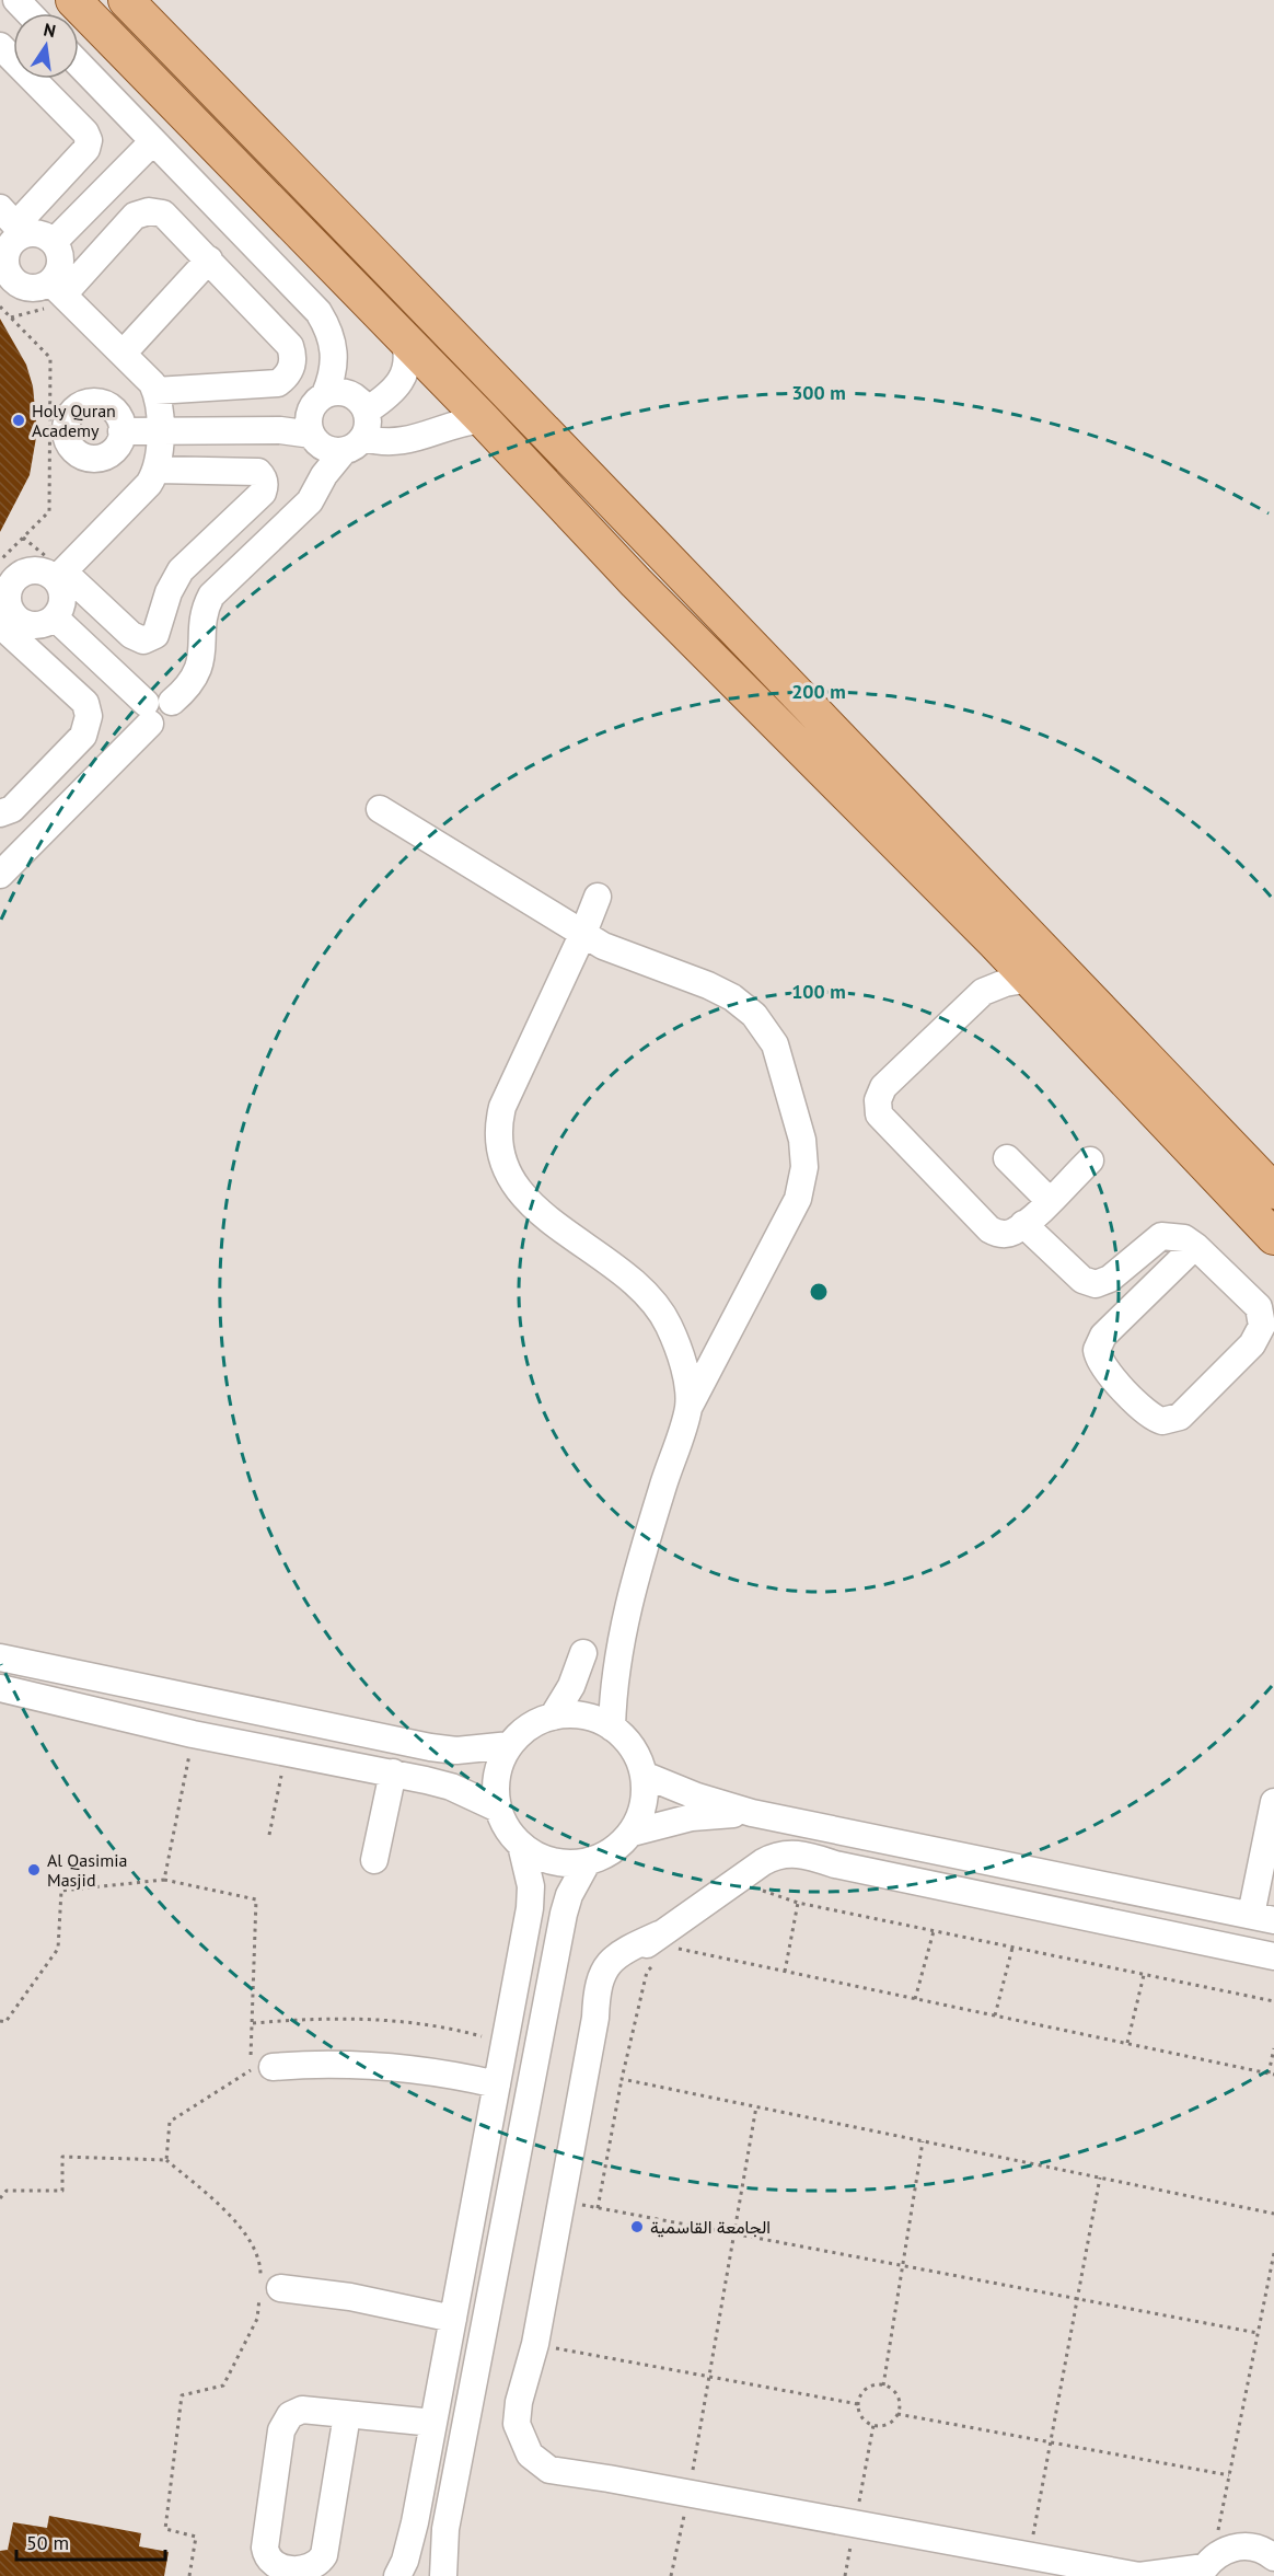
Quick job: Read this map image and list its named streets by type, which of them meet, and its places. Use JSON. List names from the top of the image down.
{
  "places": ["Holy Quran Academy", "Al Qasimia Masjid", "الجامعة القاسمية"],
  "scale_bar": "50 m",
  "north": "top",
  "rings": ["300 m", "200 m", "100 m"]
}
